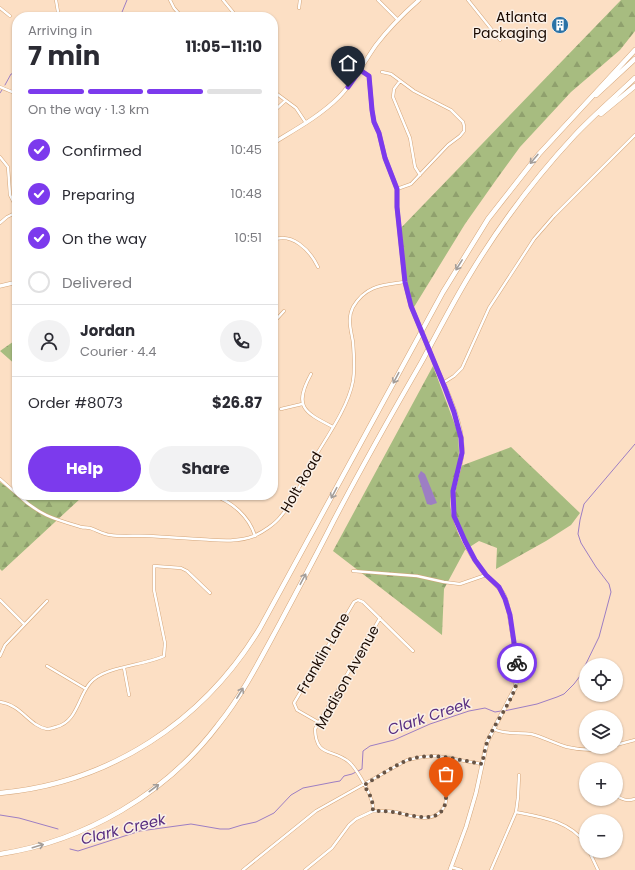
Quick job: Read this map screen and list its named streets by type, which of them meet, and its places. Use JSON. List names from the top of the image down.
{
  "streets": {
    "street": ["Holt Road", "Franklin Lane", "Madison Avenue"]
  },
  "crossings": [
    ["Franklin Lane", "Madison Avenue"]
  ],
  "water": ["Clark Creek"],
  "places": {
    "building": ["Atlanta Packaging"]
  },
  "page": {
    "heading": ["7 min", "Arriving in", "11:05–11:10"],
    "panel": [
      "Jordan",
      "Courier · 4.4",
      "Order #8073",
      "$26.87"
    ],
    "bar": "On the way · 1.3 km",
    "list": [
      ["Confirmed", "10:45"],
      ["Preparing", "10:48"],
      ["On the way", "10:51"],
      "Delivered"
    ],
    "buttons": ["Help", "Share"],
    "map_buttons": ["+", "−"]
  }
}
